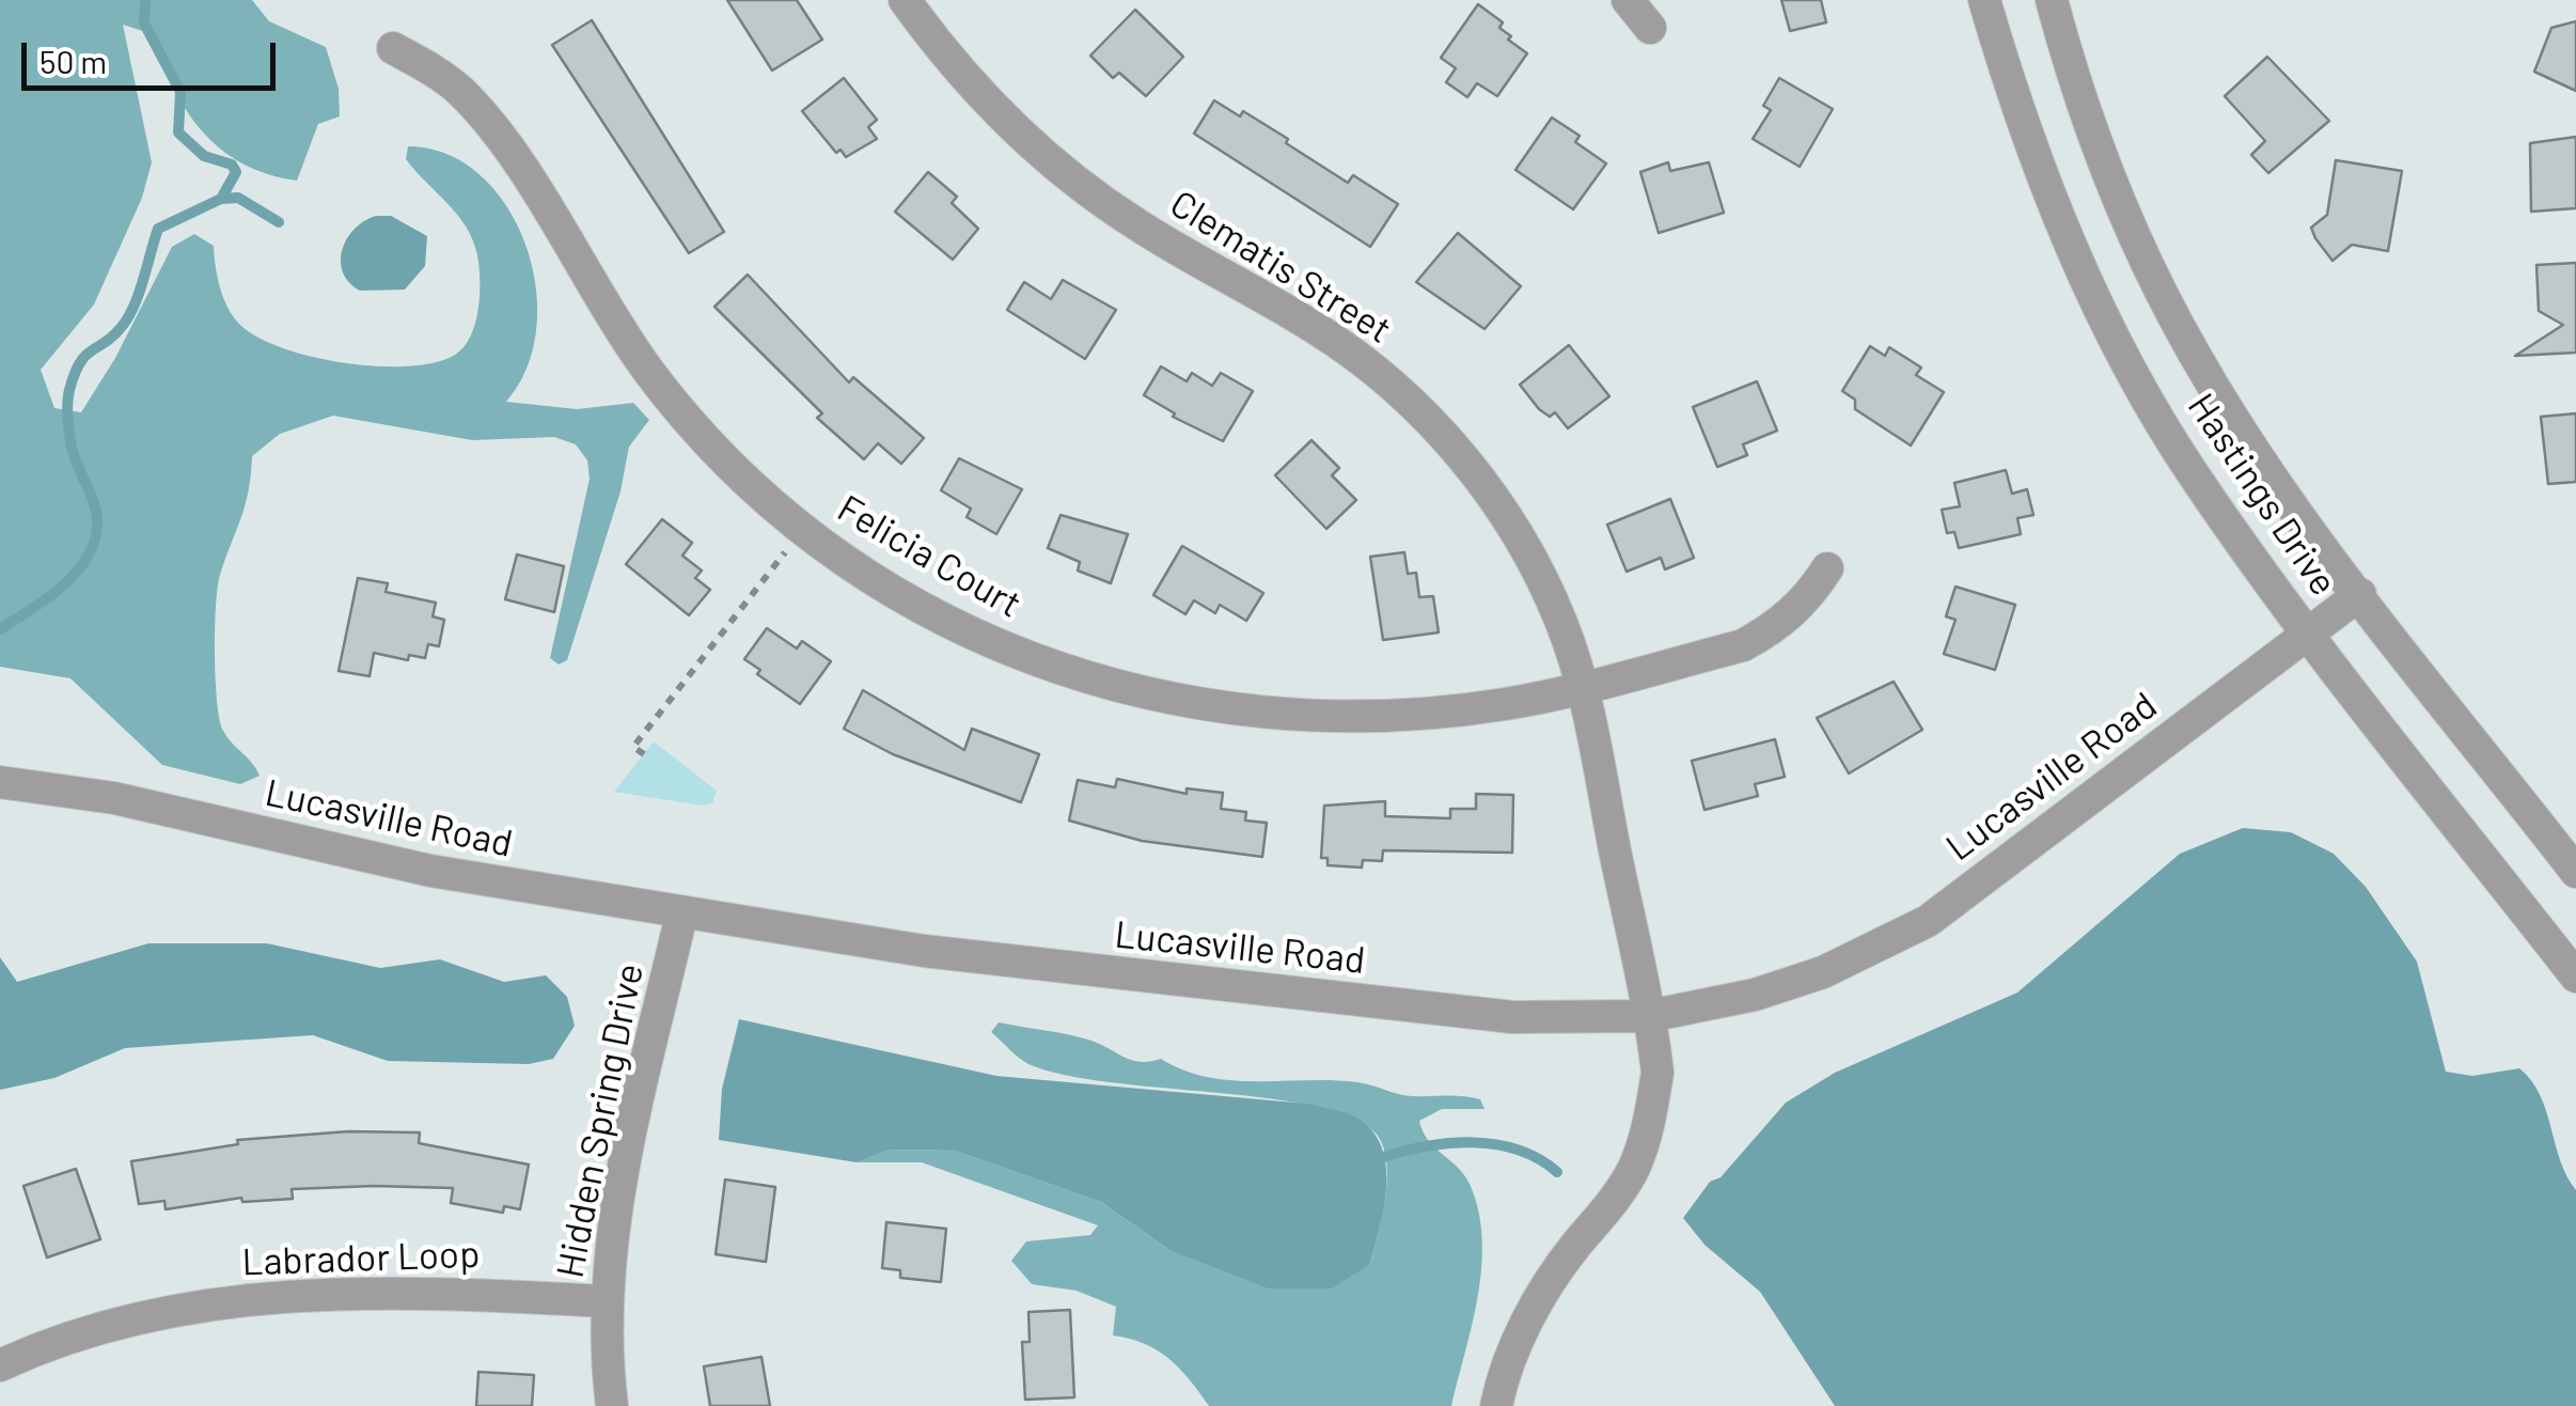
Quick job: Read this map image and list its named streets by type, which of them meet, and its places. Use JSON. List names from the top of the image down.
{
  "streets": {
    "street": [
      "Clematis Street",
      "Hastings Drive",
      "Felicia Court",
      "Lucasville Road",
      "Hidden Spring Drive",
      "Labrador Loop"
    ]
  },
  "crossings": [
    ["Clematis Street", "Felicia Court"],
    ["Clematis Street", "Lucasville Road"],
    ["Hastings Drive", "Lucasville Road"],
    ["Lucasville Road", "Hidden Spring Drive"],
    ["Hidden Spring Drive", "Labrador Loop"]
  ],
  "scale_bar": "50 m"
}
